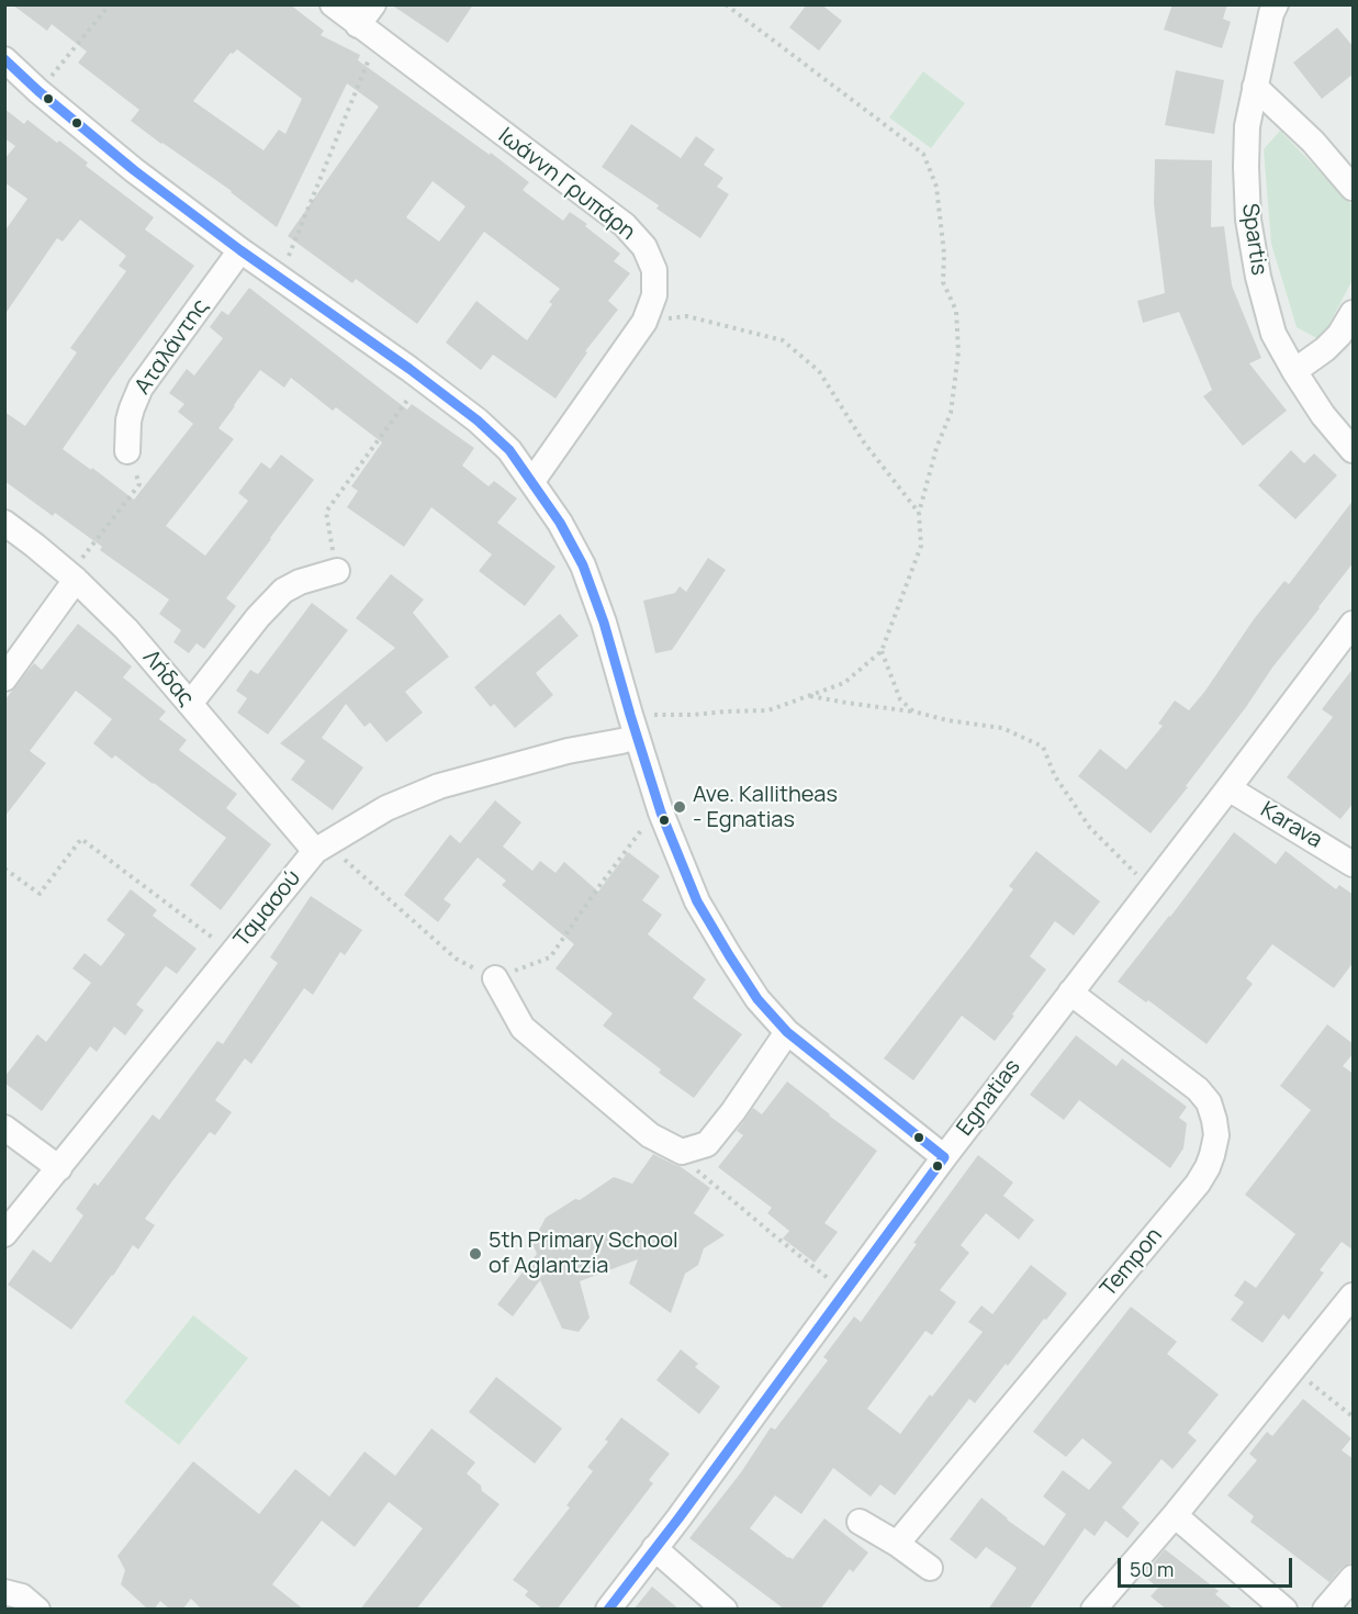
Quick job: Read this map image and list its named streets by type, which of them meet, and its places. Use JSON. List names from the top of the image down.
{
  "streets": {
    "street": [
      "Ιωάννη Γρυπάρη",
      "Spartis",
      "Αταλάντης",
      "Λήδας",
      "Karava",
      "Ταμασού",
      "Egnatias",
      "Tempon"
    ]
  },
  "crossings": [
    ["Λήδας", "Ταμασού"],
    ["Karava", "Egnatias"],
    ["Egnatias", "Tempon"]
  ],
  "places": ["Ave. Kallitheas - Egnatias", "5th Primary School of Aglantzia"],
  "scale_bar": "50 m"
}
